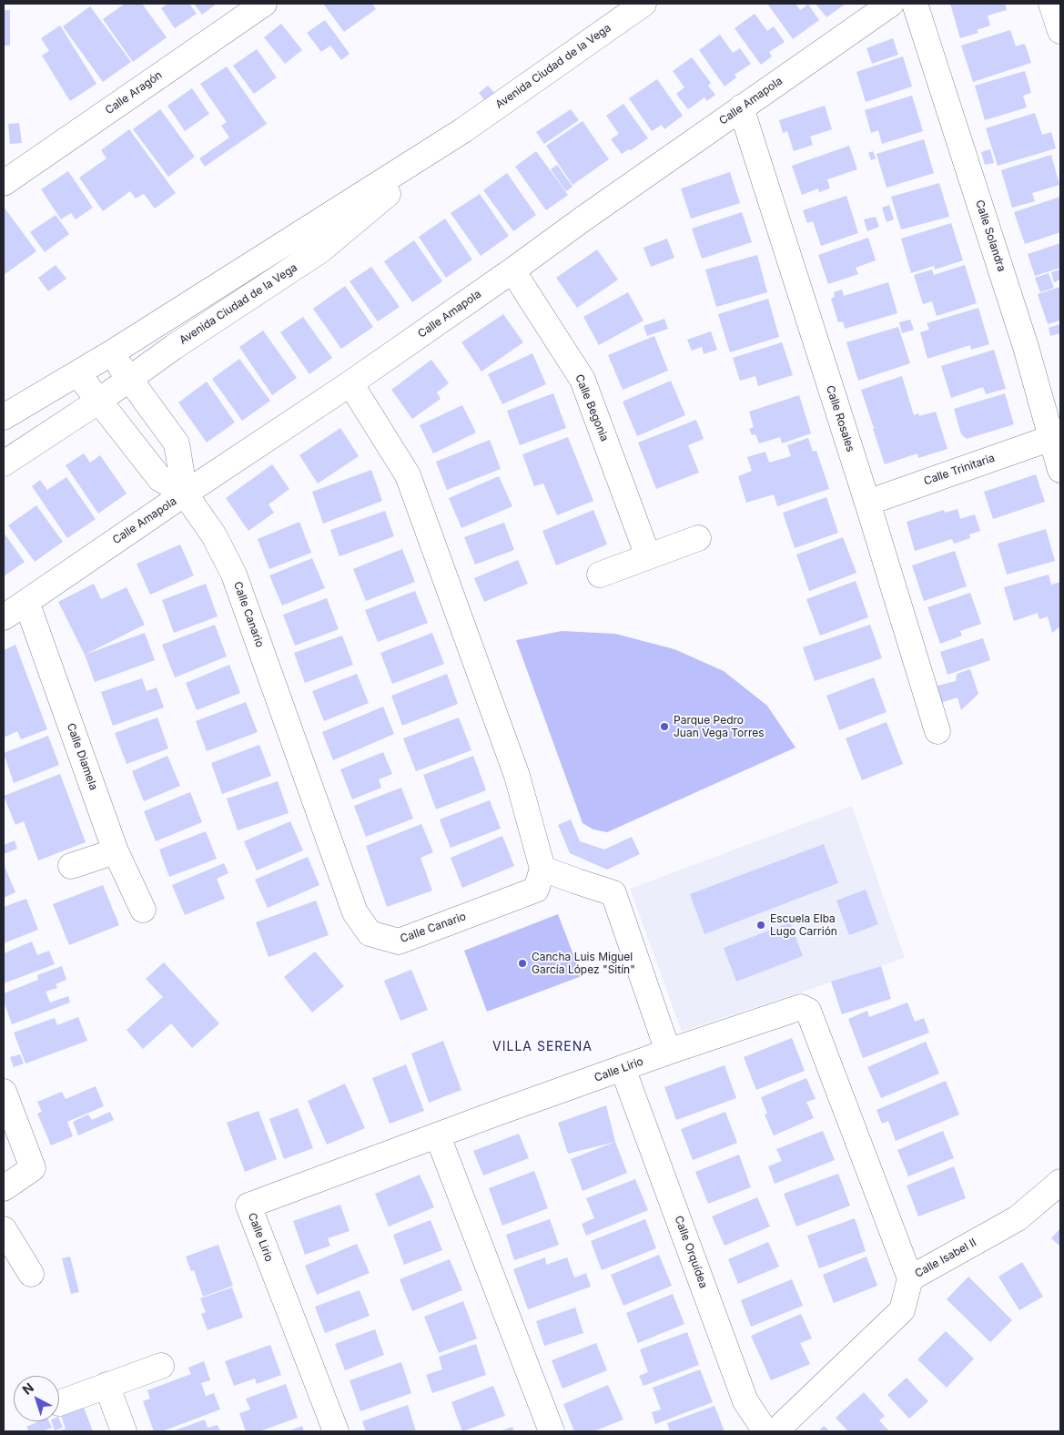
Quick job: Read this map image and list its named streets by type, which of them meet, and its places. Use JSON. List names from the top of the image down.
{
  "streets": {
    "street": [
      "Avenida Ciudad de la Vega",
      "Calle Aragón",
      "Calle Amapola",
      "Calle Solandra",
      "Calle Begonia",
      "Calle Rosales",
      "Calle Trinitaria",
      "Calle Canario",
      "Calle Diamela",
      "Calle Lirio",
      "Calle Orquídea",
      "Calle Isabel II"
    ]
  },
  "crossings": [
    ["Avenida Ciudad de la Vega", "Calle Canario"],
    ["Calle Amapola", "Calle Begonia"],
    ["Calle Amapola", "Calle Rosales"],
    ["Calle Amapola", "Calle Canario"],
    ["Calle Amapola", "Calle Diamela"],
    ["Calle Solandra", "Calle Trinitaria"],
    ["Calle Rosales", "Calle Trinitaria"],
    ["Calle Lirio", "Calle Orquídea"],
    ["Calle Lirio", "Calle Isabel II"]
  ],
  "districts": ["VILLA SERENA"],
  "places": ["Parque Pedro Juan Vega Torres", "Escuela Elba Lugo Carrión", "Cancha Luis Miguel García López \"Sitín\""],
  "north": "top left"
}
